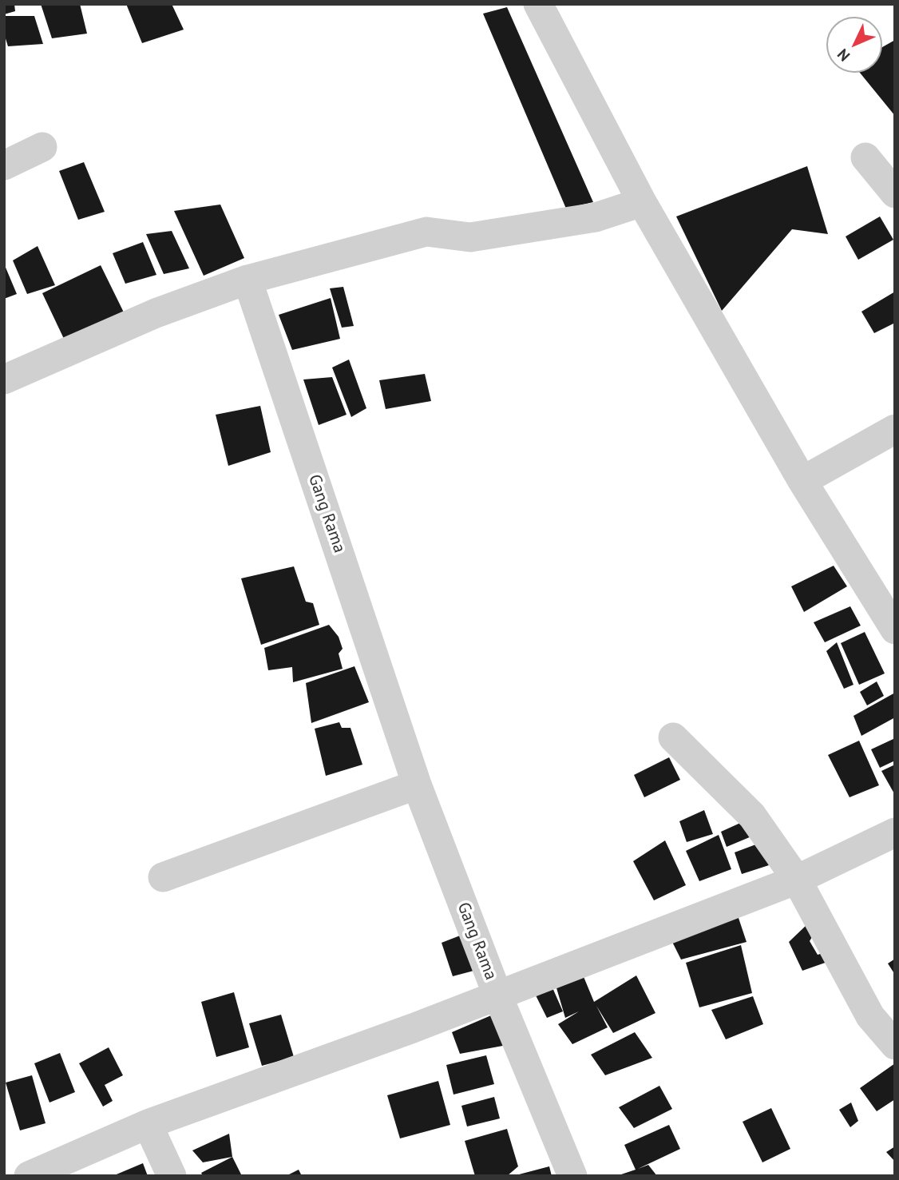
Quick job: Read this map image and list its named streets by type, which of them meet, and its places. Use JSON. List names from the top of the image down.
{
  "streets": {
    "street": ["Gang Rama"]
  },
  "north": "bottom left"
}
